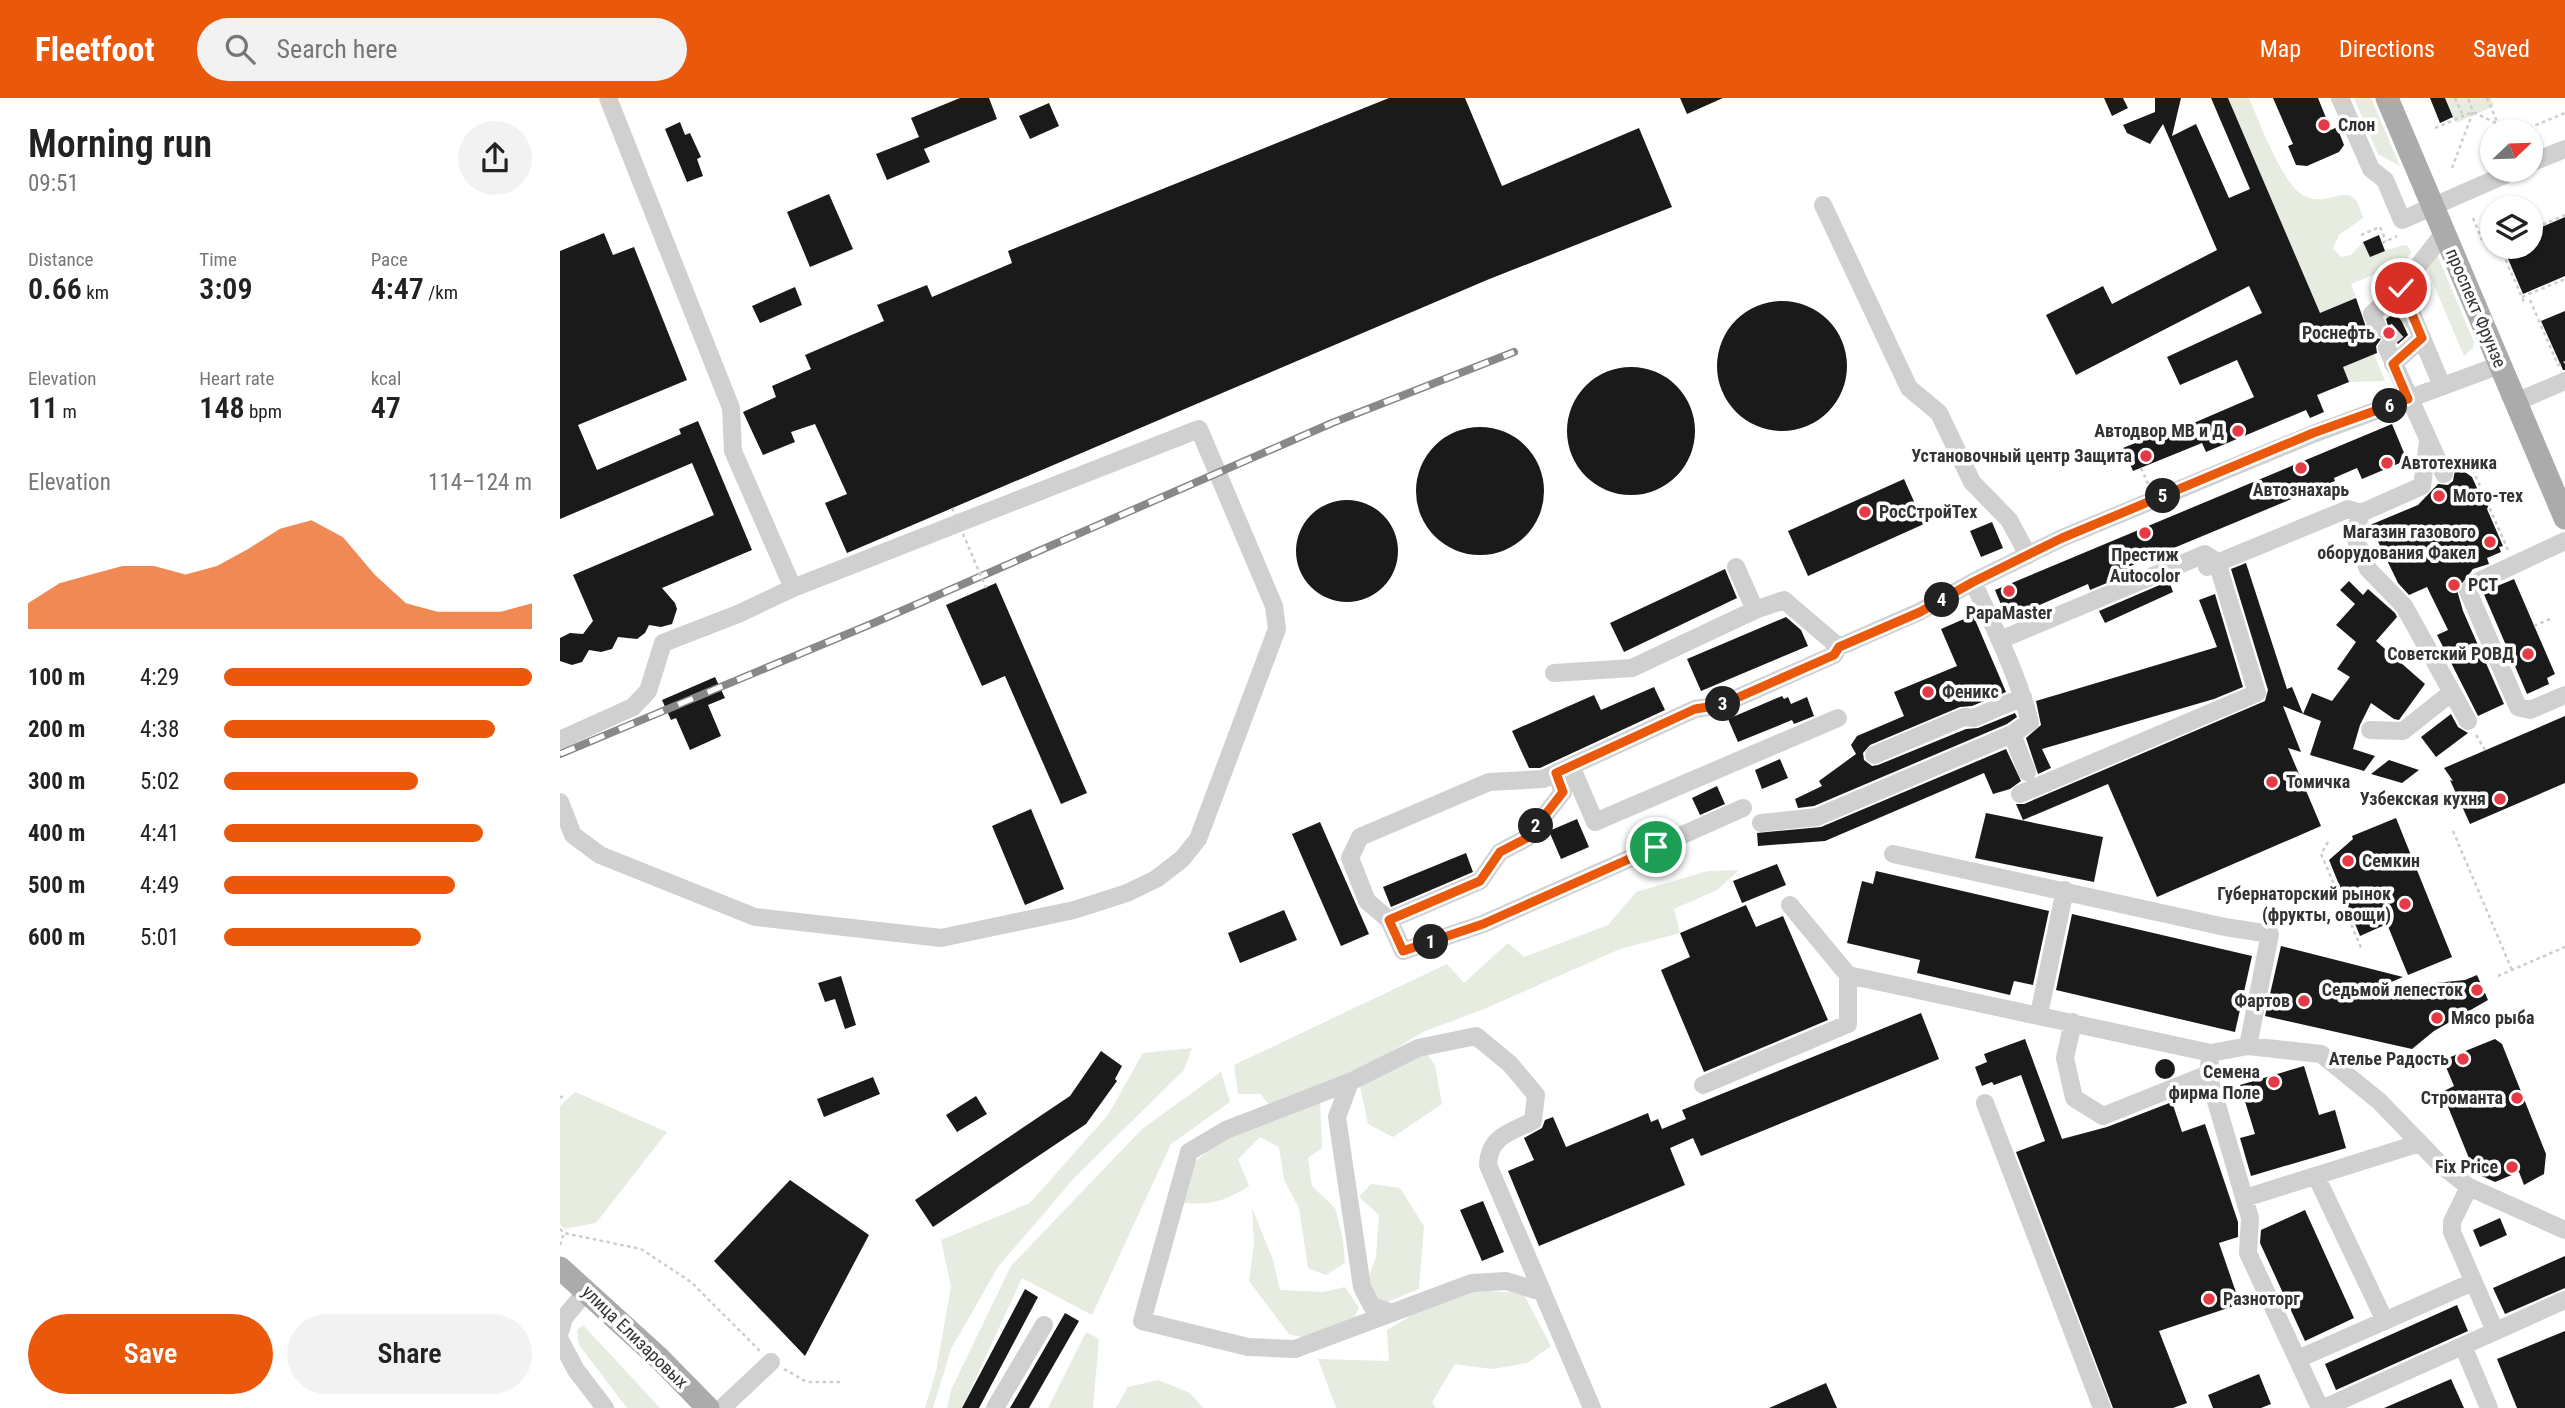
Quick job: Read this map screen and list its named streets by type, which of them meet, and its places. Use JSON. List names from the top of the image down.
{
  "streets": {
    "main road": ["проспект Фрунзе", "улица Елизаровых"]
  },
  "places": [
    "Слон",
    "Роснефть",
    "Автодвор МВ и Д",
    "Установочный центр Защита",
    "Автотехника",
    "Автознахарь",
    "Мото-тех",
    "РосСтройТех",
    "Престиж Autocolor",
    "Магазин газового оборудования Факел",
    "РСТ",
    "PapaMaster",
    "Советский РОВД",
    "Феникс",
    "Томичка",
    "Узбекская кухня",
    "Семкин",
    "Губернаторский рынок (фрукты, овощи)",
    "Седьмой лепесток",
    "Фартов",
    "Мясо рыба",
    "Ателье Радость",
    "Семена фирма Поле",
    "Строманта",
    "Fix Price",
    "Разноторг"
  ],
  "north": "top right",
  "page": {
    "header": "Fleetfoot",
    "search": "Search here",
    "nav": ["Map", "Directions", "Saved"],
    "heading": ["Morning run", "09:51"],
    "stats": [
      ["Distance", "0.66 km"],
      ["Time", "3:09"],
      ["Pace", "4:47 /km"],
      ["Elevation", "11 m"],
      ["Heart rate", "148 bpm"],
      ["kcal", "47"]
    ],
    "pins": [
      "6",
      "5",
      "4",
      "3",
      "2",
      "1"
    ],
    "chart": ["Elevation", "114–124 m"],
    "list": [
      {
        "name": "100 m",
        "note": "4:29"
      },
      {
        "name": "200 m",
        "note": "4:38"
      },
      {
        "name": "300 m",
        "note": "5:02"
      },
      {
        "name": "400 m",
        "note": "4:41"
      },
      {
        "name": "500 m",
        "note": "4:49"
      },
      {
        "name": "600 m",
        "note": "5:01"
      }
    ],
    "buttons": ["Save", "Share"]
  }
}
